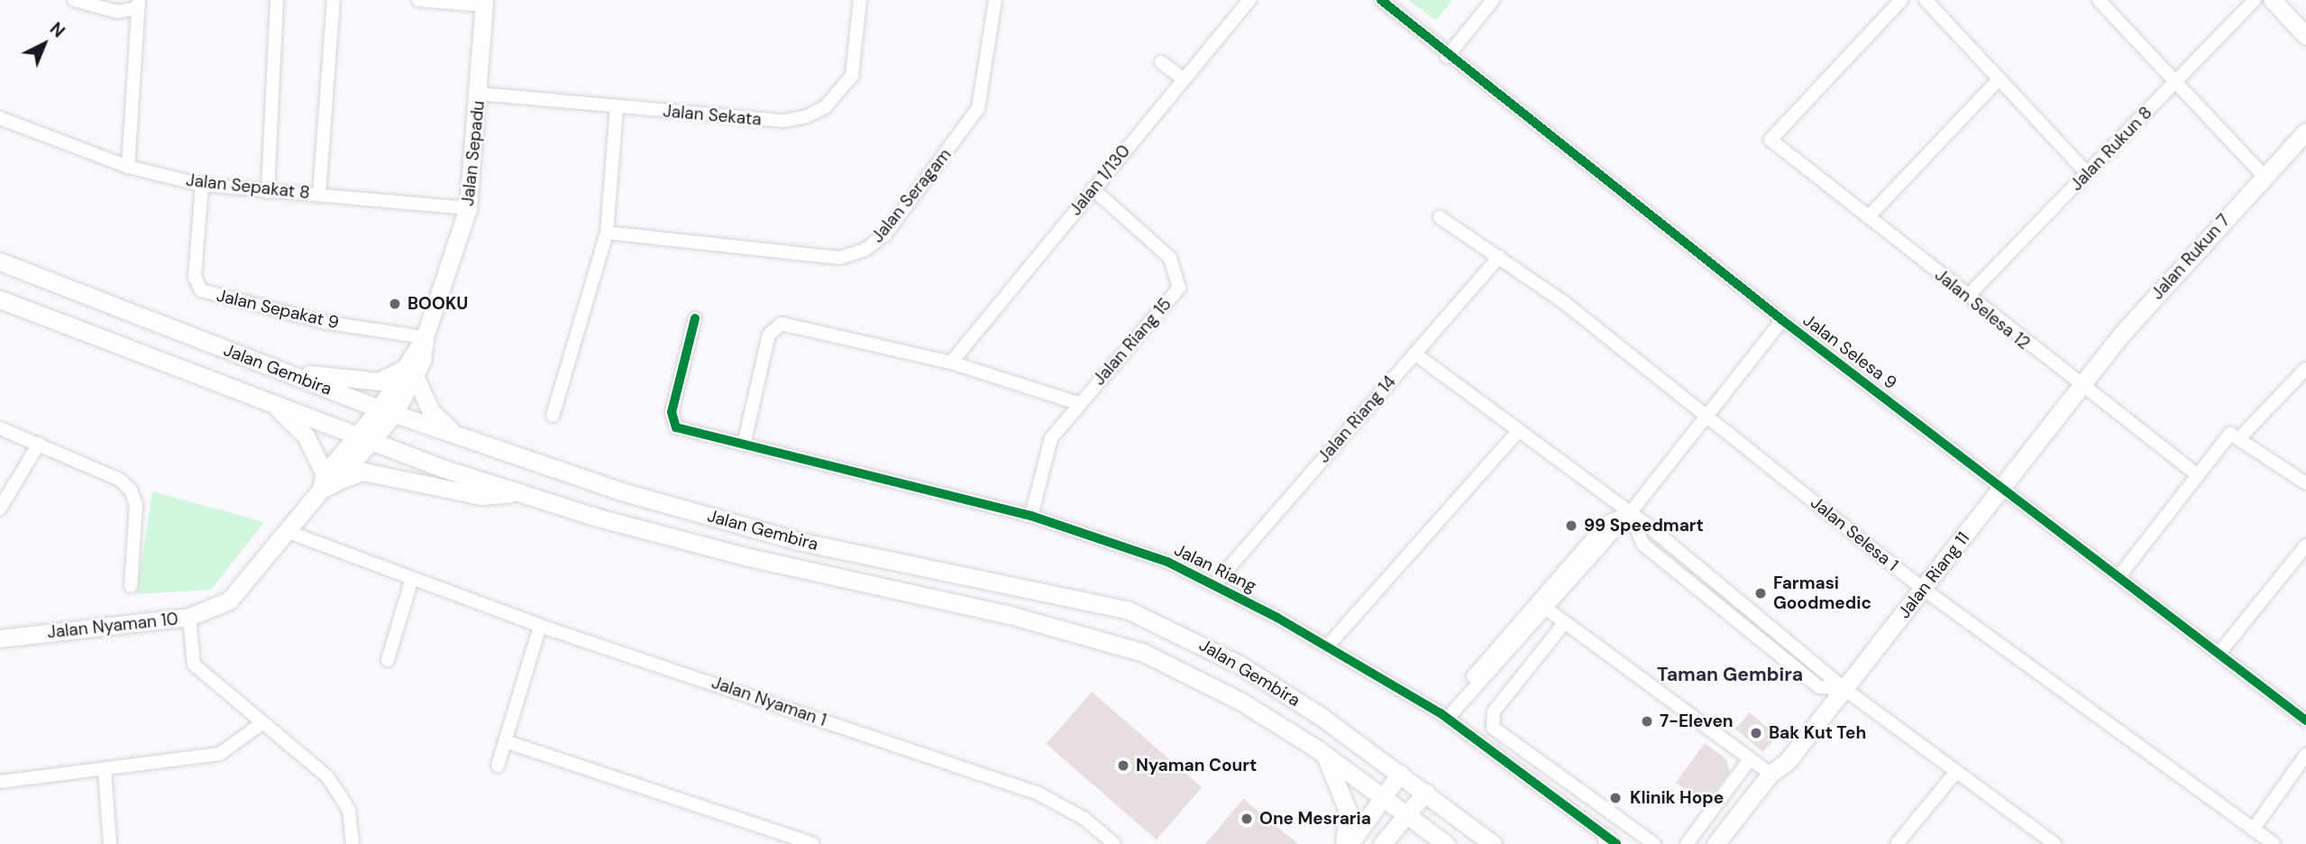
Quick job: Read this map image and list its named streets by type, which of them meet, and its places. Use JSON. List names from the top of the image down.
{
  "streets": {
    "main road": [
      "Jalan Sepadu",
      "Jalan Rukun 7",
      "Jalan Gembira",
      "Jalan Riang 11",
      "Jalan Nyaman 10"
    ],
    "street": [
      "Jalan Sekata",
      "Jalan Rukun 8",
      "Jalan 1/130",
      "Jalan Sepakat 8",
      "Jalan Seragam",
      "Jalan Sepakat 9",
      "Jalan Selesa 12",
      "Jalan Riang 15",
      "Jalan Selesa 9",
      "Jalan Riang 14",
      "Jalan Selesa 1",
      "Jalan Riang",
      "Jalan Nyaman 1"
    ]
  },
  "crossings": [
    ["Jalan Sekata", "Jalan Sepadu"],
    ["Jalan Rukun 8", "Jalan Selesa 12"],
    ["Jalan Sepadu", "Jalan Sepakat 8"],
    ["Jalan Sepadu", "Jalan Sepakat 9"],
    ["Jalan Sepadu", "Jalan Gembira"],
    ["Jalan Sepadu", "Jalan Nyaman 10"],
    ["Jalan 1/130", "Jalan Riang 15"],
    ["Jalan Sepakat 8", "Jalan Sepakat 9"],
    ["Jalan Rukun 7", "Jalan Selesa 12"],
    ["Jalan Rukun 7", "Jalan Riang 11"],
    ["Jalan Selesa 12", "Jalan Riang 11"],
    ["Jalan Riang 15", "Jalan Riang"],
    ["Jalan Selesa 9", "Jalan Riang 11"],
    ["Jalan Gembira", "Jalan Nyaman 10"],
    ["Jalan Riang 14", "Jalan Selesa 1"],
    ["Jalan Riang 14", "Jalan Riang"],
    ["Jalan Selesa 1", "Jalan Riang 11"],
    ["Jalan Nyaman 10", "Jalan Nyaman 1"]
  ],
  "districts": ["Taman Gembira"],
  "places": [
    "BOOKU",
    "99 Speedmart",
    "Farmasi Goodmedic",
    "7-Eleven",
    "Bak Kut Teh",
    "Nyaman Court",
    "Klinik Hope",
    "One Mesraria"
  ],
  "north": "top right"
}
